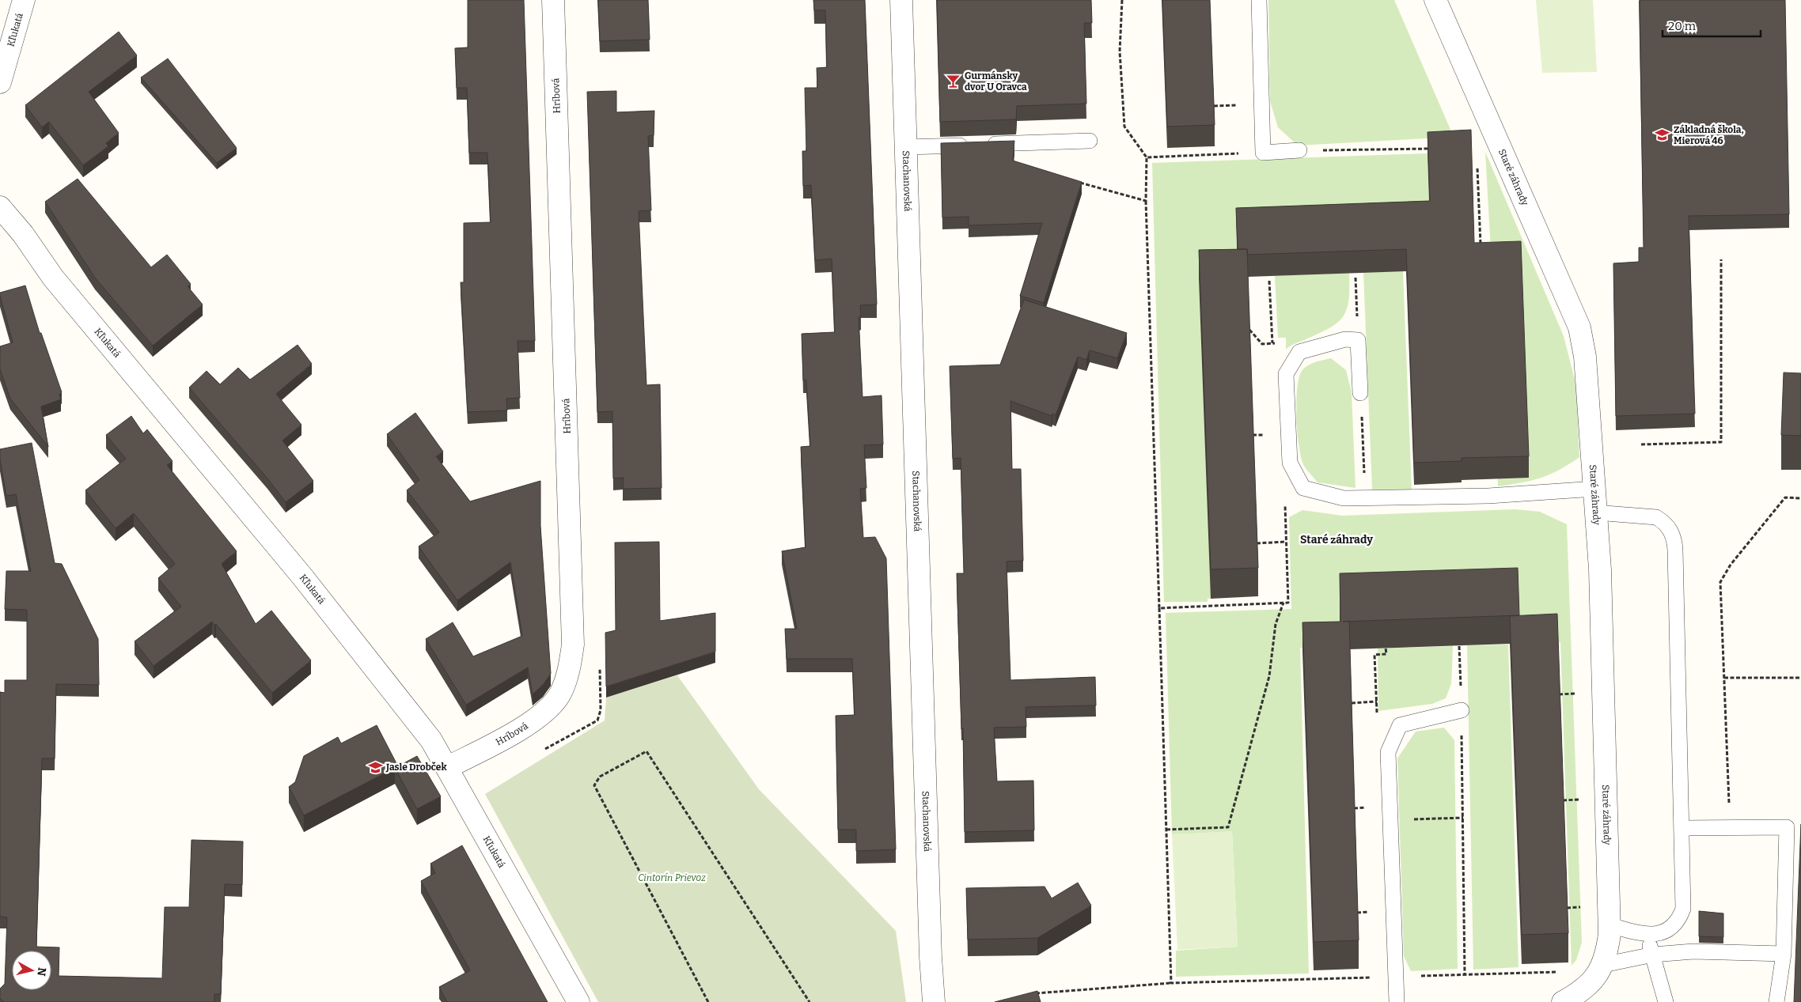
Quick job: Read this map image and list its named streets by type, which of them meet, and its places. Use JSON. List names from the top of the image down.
{
  "streets": {
    "street": [
      "Kľukatá",
      "Hríbová",
      "Staré záhrady",
      "Stachanovská"
    ]
  },
  "crossings": [
    ["Kľukatá", "Hríbová"]
  ],
  "districts": ["Staré záhrady"],
  "parks": ["Cintorín Prievoz"],
  "places": {
    "bar": ["Gurmánsky dvor U Oravca"],
    "school or university": ["Základná škola, Mierová 46", "Jasle Drobček"]
  },
  "scale_bar": "20 m",
  "north": "right"
}
